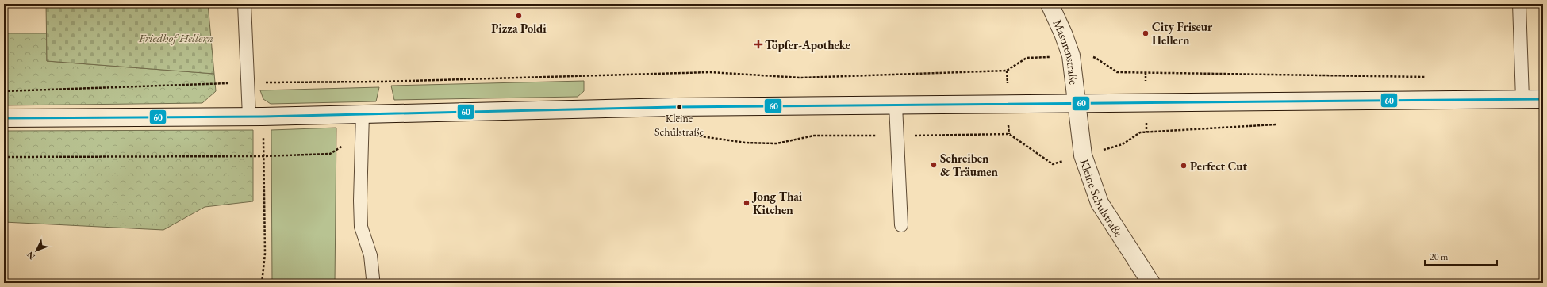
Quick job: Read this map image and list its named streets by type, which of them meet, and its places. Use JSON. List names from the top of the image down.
{
  "streets": {
    "main road": ["Masurenstraße", "Kleine Schulstraße"]
  },
  "crossings": [
    ["Masurenstraße", "Kleine Schulstraße"]
  ],
  "parks": ["Friedhof Hellern"],
  "places": {
    "other": [
      "Pizza Poldi",
      "City Friseur Hellern",
      "Kleine Schulstraße",
      "Schreiben & Träumen",
      "Perfect Cut",
      "Jong Thai Kitchen"
    ],
    "health": ["Töpfer-Apotheke"]
  },
  "lines": ["transit line 60"],
  "scale_bar": "20 m",
  "north": "bottom left"
}
